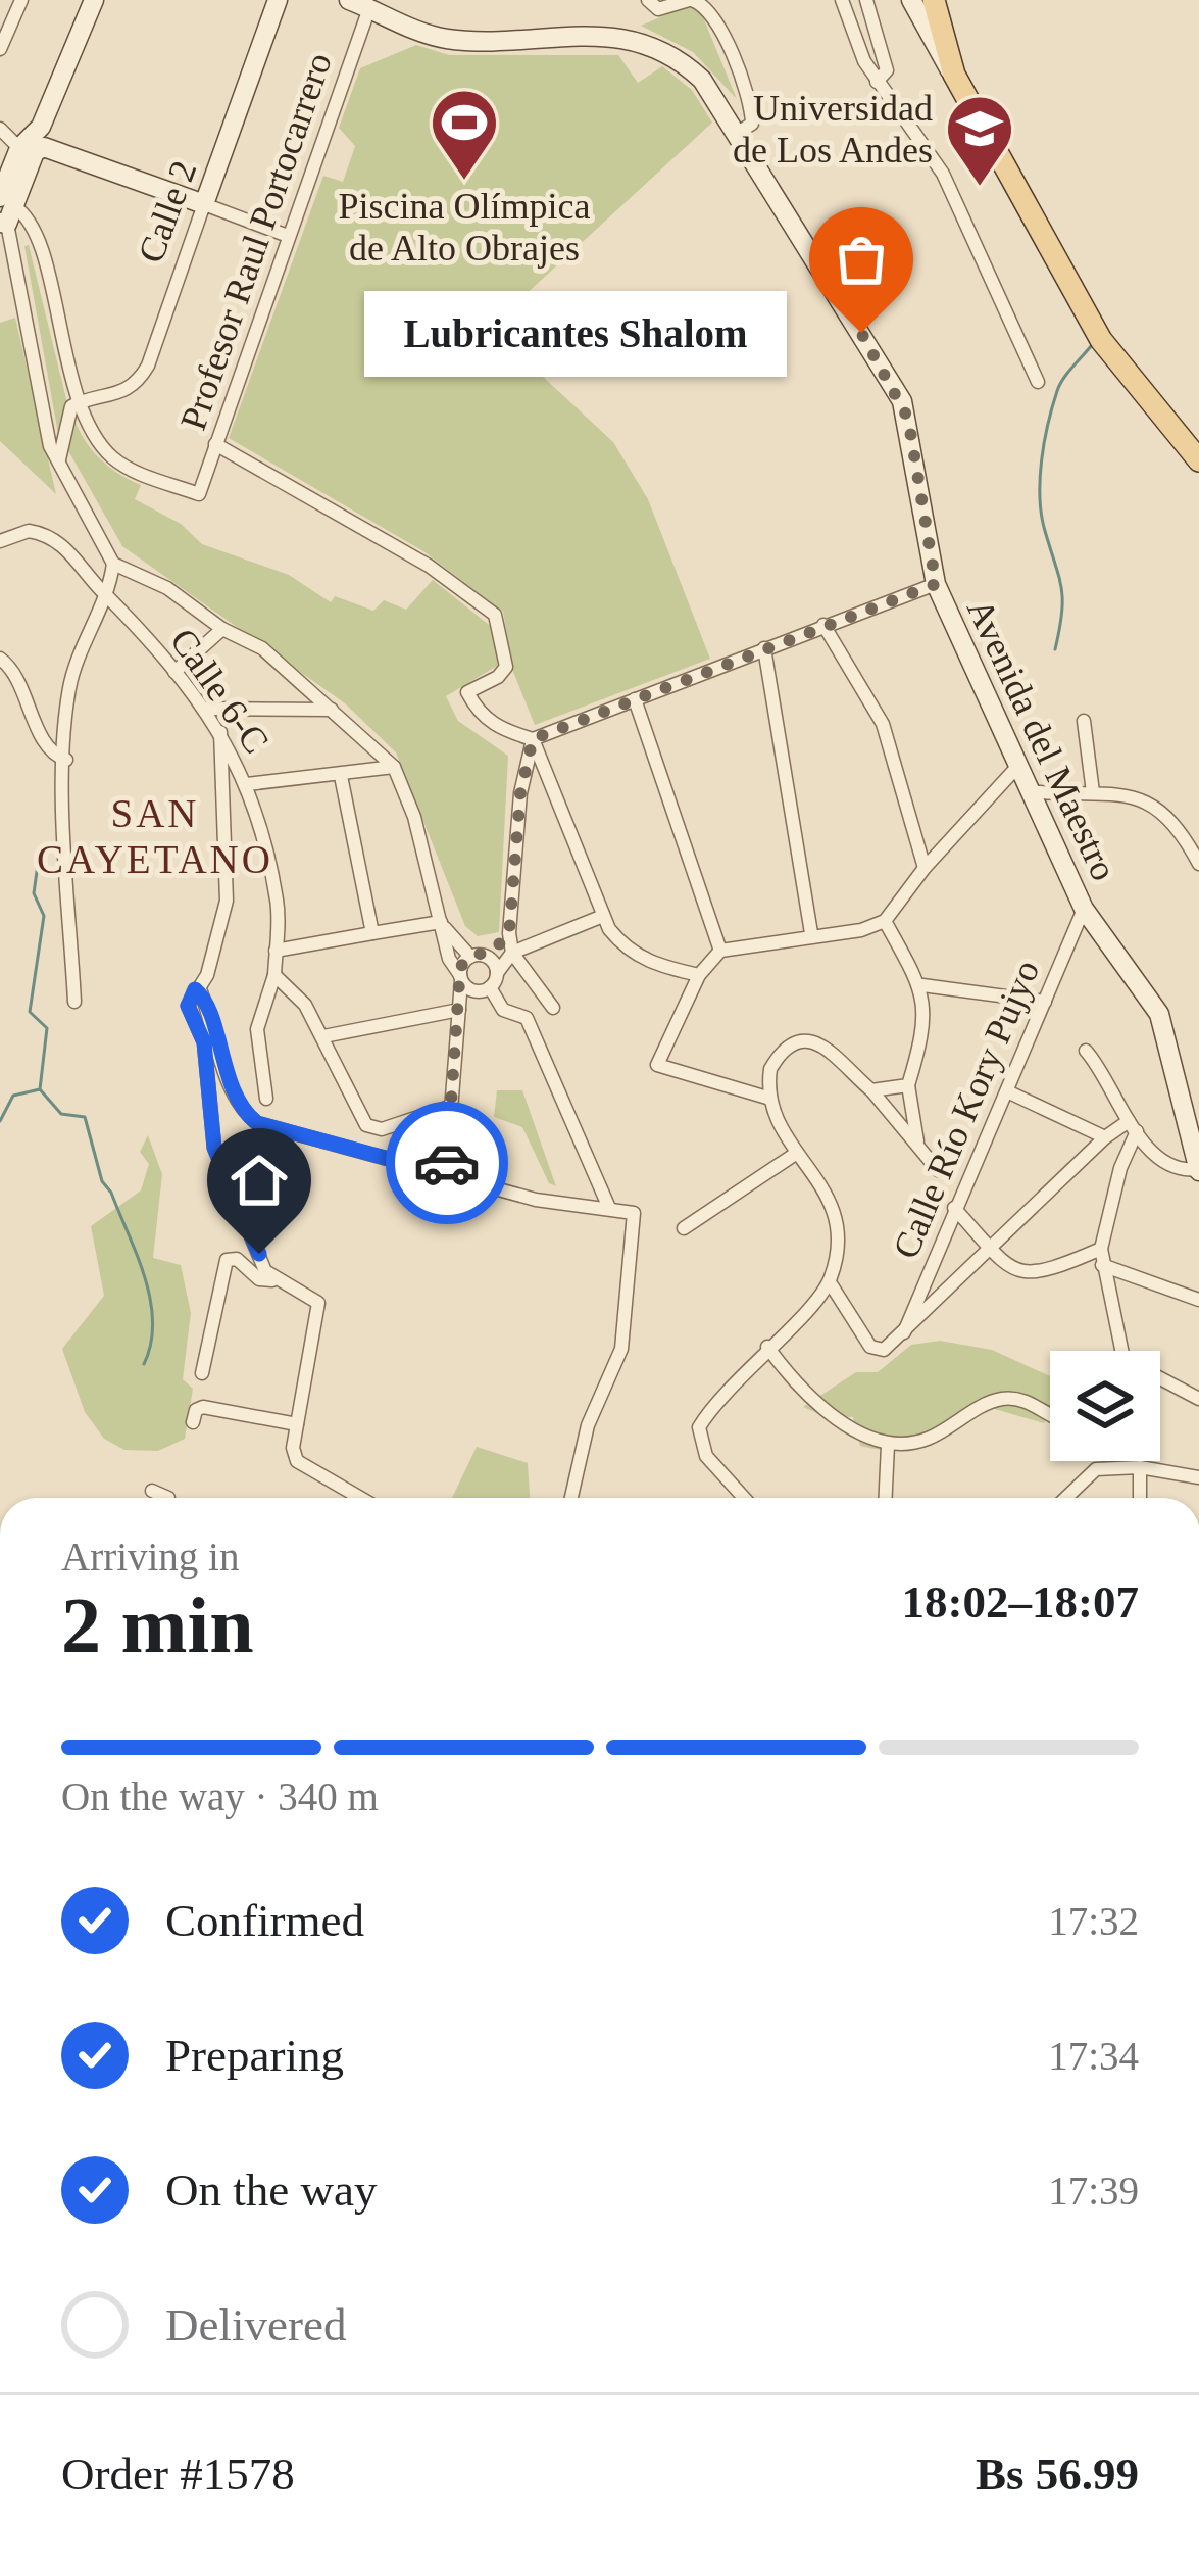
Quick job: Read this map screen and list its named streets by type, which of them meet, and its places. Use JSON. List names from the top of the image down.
{
  "streets": {
    "main road": ["Calle 2", "Avenida del Maestro"],
    "street": ["Profesor Raul Portocarrero", "Calle 6-C", "Calle Río Kory Pujyo"]
  },
  "crossings": [
    ["Calle 2", "Profesor Raul Portocarrero"],
    ["Profesor Raul Portocarrero", "Avenida del Maestro"],
    ["Avenida del Maestro", "Calle Río Kory Pujyo"]
  ],
  "districts": ["SAN CAYETANO"],
  "places": {
    "sports": ["Piscina Olímpica de Alto Obrajes"],
    "school or university": ["Universidad de Los Andes"],
    "other": ["Lubricantes Shalom"]
  },
  "page": {
    "bubble": "Lubricantes Shalom",
    "heading": ["2 min", "Arriving in", "18:02–18:07"],
    "panel": ["Order #1578", "Bs 56.99"],
    "bar": "On the way · 340 m",
    "list": [
      ["Confirmed", "17:32"],
      ["Preparing", "17:34"],
      ["On the way", "17:39"],
      "Delivered"
    ]
  }
}
